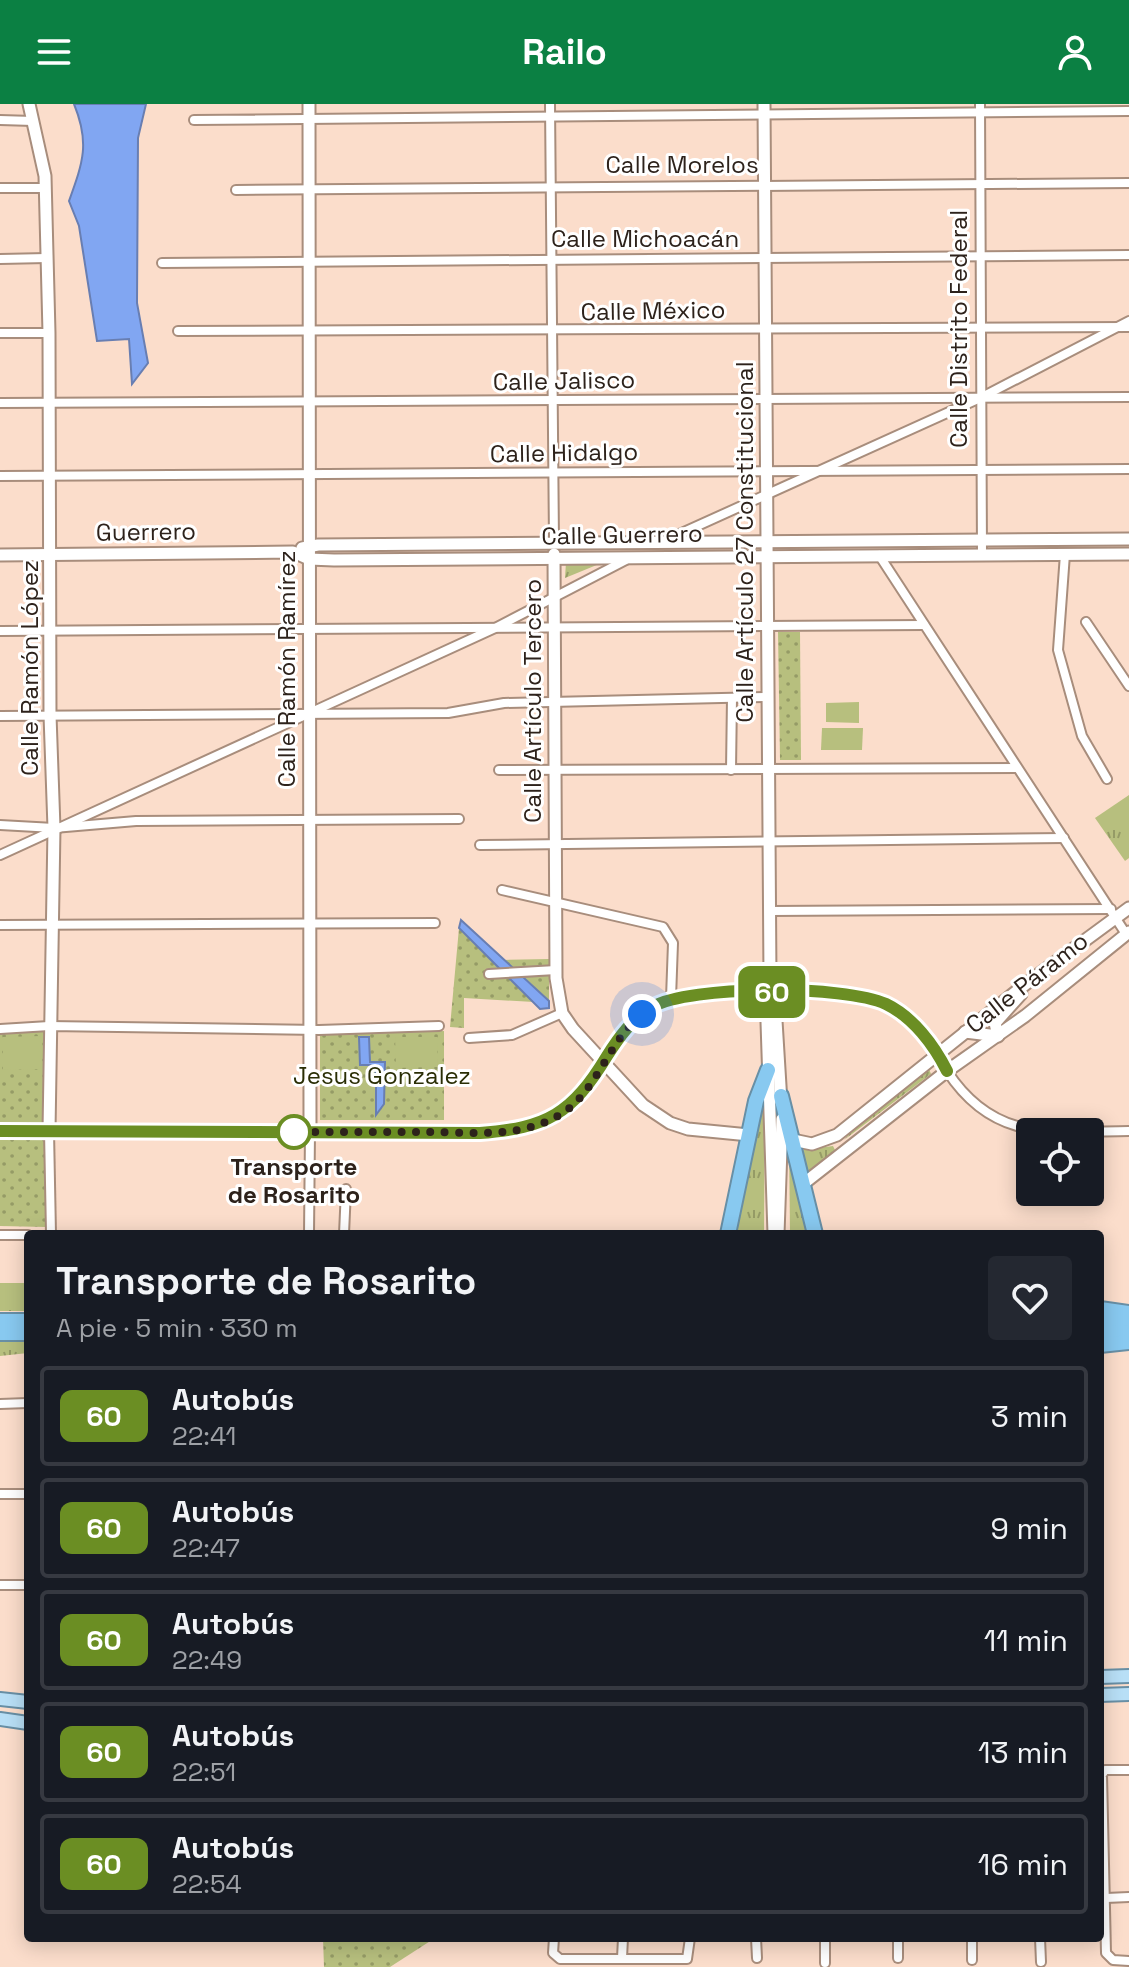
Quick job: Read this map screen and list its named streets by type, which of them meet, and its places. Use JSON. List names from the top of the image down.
{
  "streets": {
    "street": [
      "Calle Morelos",
      "Calle Michoacán",
      "Calle México",
      "Calle Distrito Federal",
      "Calle Jalisco",
      "Calle Hidalgo",
      "Guerrero",
      "Calle Guerrero",
      "Calle Artículo 27 Constitucional",
      "Calle Ramón López",
      "Calle Ramón Ramírez",
      "Calle Artículo Tercero",
      "Calle Páramo"
    ]
  },
  "crossings": [
    ["Calle Morelos", "Calle Distrito Federal"],
    ["Calle Morelos", "Calle Artículo 27 Constitucional"],
    ["Calle Morelos", "Calle Ramón Ramírez"],
    ["Calle Morelos", "Calle Artículo Tercero"],
    ["Calle Michoacán", "Calle Distrito Federal"],
    ["Calle Michoacán", "Calle Artículo 27 Constitucional"],
    ["Calle Michoacán", "Calle Ramón Ramírez"],
    ["Calle Michoacán", "Calle Artículo Tercero"],
    ["Calle México", "Calle Distrito Federal"],
    ["Calle México", "Calle Artículo 27 Constitucional"],
    ["Calle México", "Calle Ramón Ramírez"],
    ["Calle México", "Calle Artículo Tercero"],
    ["Calle Distrito Federal", "Calle Jalisco"],
    ["Calle Distrito Federal", "Calle Hidalgo"],
    ["Calle Distrito Federal", "Calle Guerrero"],
    ["Calle Jalisco", "Calle Artículo 27 Constitucional"],
    ["Calle Jalisco", "Calle Ramón López"],
    ["Calle Jalisco", "Calle Ramón Ramírez"],
    ["Calle Jalisco", "Calle Artículo Tercero"],
    ["Calle Hidalgo", "Calle Artículo 27 Constitucional"],
    ["Calle Hidalgo", "Calle Ramón López"],
    ["Calle Hidalgo", "Calle Ramón Ramírez"],
    ["Calle Hidalgo", "Calle Artículo Tercero"],
    ["Guerrero", "Calle Guerrero"],
    ["Guerrero", "Calle Ramón López"],
    ["Guerrero", "Calle Ramón Ramírez"],
    ["Calle Guerrero", "Calle Artículo 27 Constitucional"],
    ["Calle Guerrero", "Calle Ramón Ramírez"],
    ["Calle Guerrero", "Calle Artículo Tercero"]
  ],
  "parks": ["Jesus Gonzalez"],
  "places": ["Transporte de Rosarito"],
  "lines": ["bus line 60"],
  "page": {
    "header": "Railo",
    "on_map": "60",
    "heading": ["Transporte de Rosarito", "A pie · 5 min · 330 m"],
    "list": [
      {
        "mark": "60",
        "name": "Autobús",
        "note": "22:41",
        "value": "3 min"
      },
      {
        "mark": "60",
        "name": "Autobús",
        "note": "22:47",
        "value": "9 min"
      },
      {
        "mark": "60",
        "name": "Autobús",
        "note": "22:49",
        "value": "11 min"
      },
      {
        "mark": "60",
        "name": "Autobús",
        "note": "22:51",
        "value": "13 min"
      },
      {
        "mark": "60",
        "name": "Autobús",
        "note": "22:54",
        "value": "16 min"
      }
    ]
  }
}
